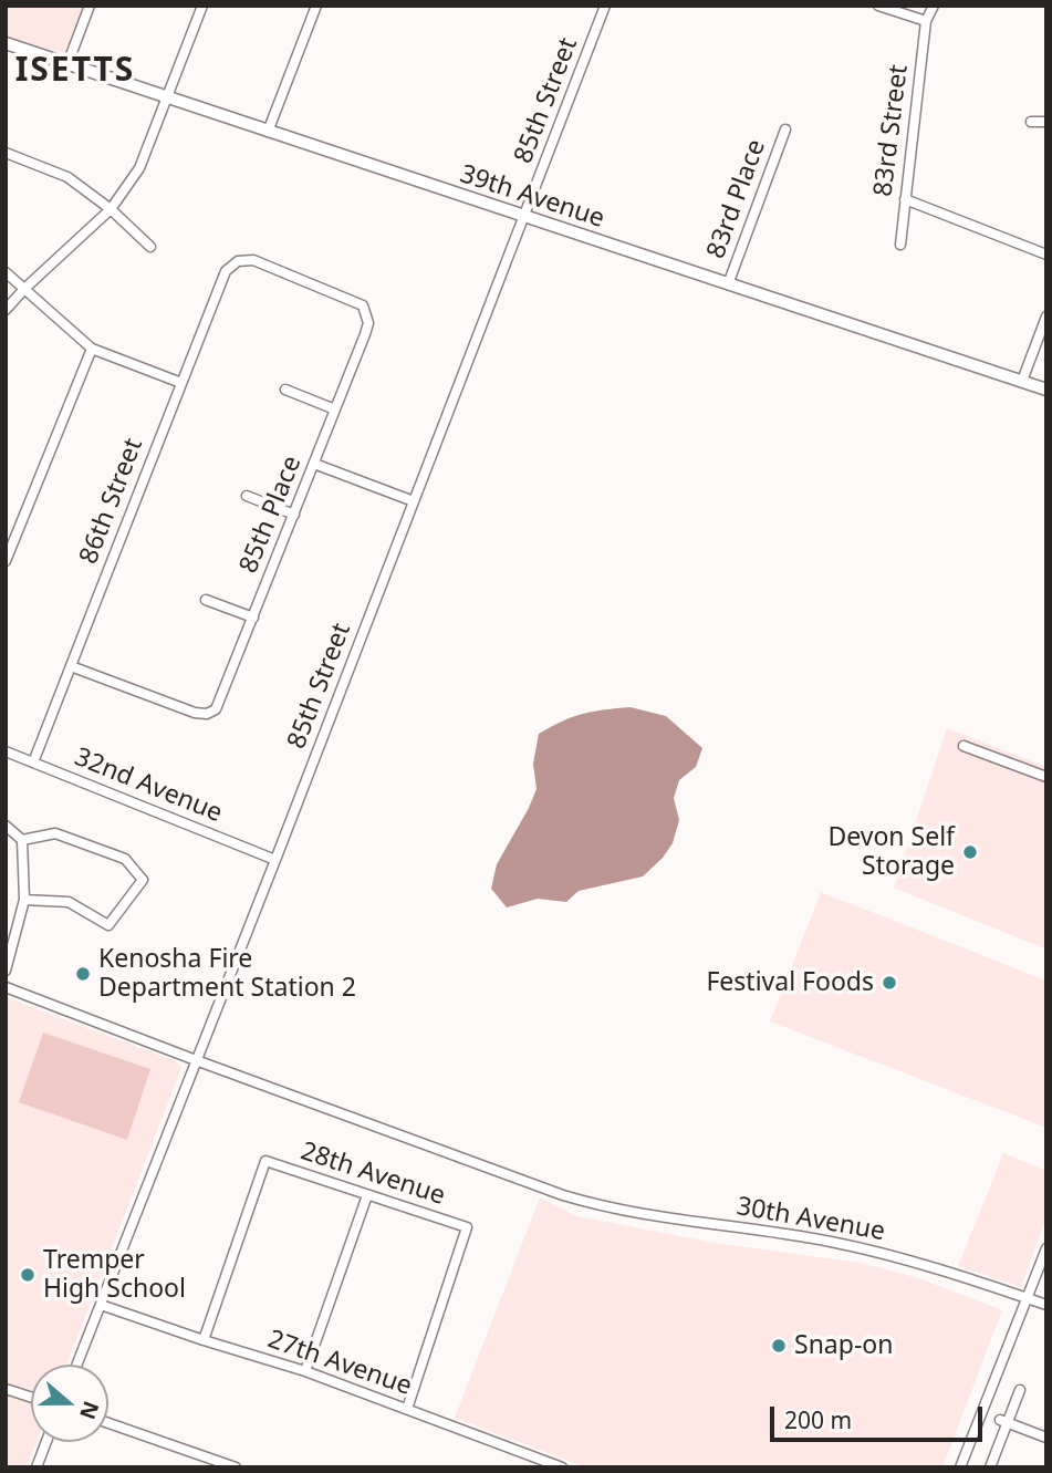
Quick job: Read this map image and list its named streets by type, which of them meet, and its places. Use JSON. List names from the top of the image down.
{
  "streets": {
    "main road": ["39th Avenue"],
    "street": [
      "85th Street",
      "83rd Street",
      "83rd Place",
      "86th Street",
      "85th Place",
      "32nd Avenue",
      "28th Avenue",
      "30th Avenue",
      "27th Avenue"
    ]
  },
  "crossings": [
    ["85th Street", "39th Avenue"],
    ["85th Street", "32nd Avenue"],
    ["85th Street", "30th Avenue"],
    ["85th Street", "27th Avenue"],
    ["39th Avenue", "83rd Place"],
    ["86th Street", "85th Place"],
    ["86th Street", "32nd Avenue"],
    ["28th Avenue", "27th Avenue"]
  ],
  "districts": ["ISETTS"],
  "places": [
    "Devon Self Storage",
    "Kenosha Fire Department Station 2",
    "Festival Foods",
    "Tremper High School",
    "Snap-on"
  ],
  "scale_bar": "200 m",
  "north": "right"
}
